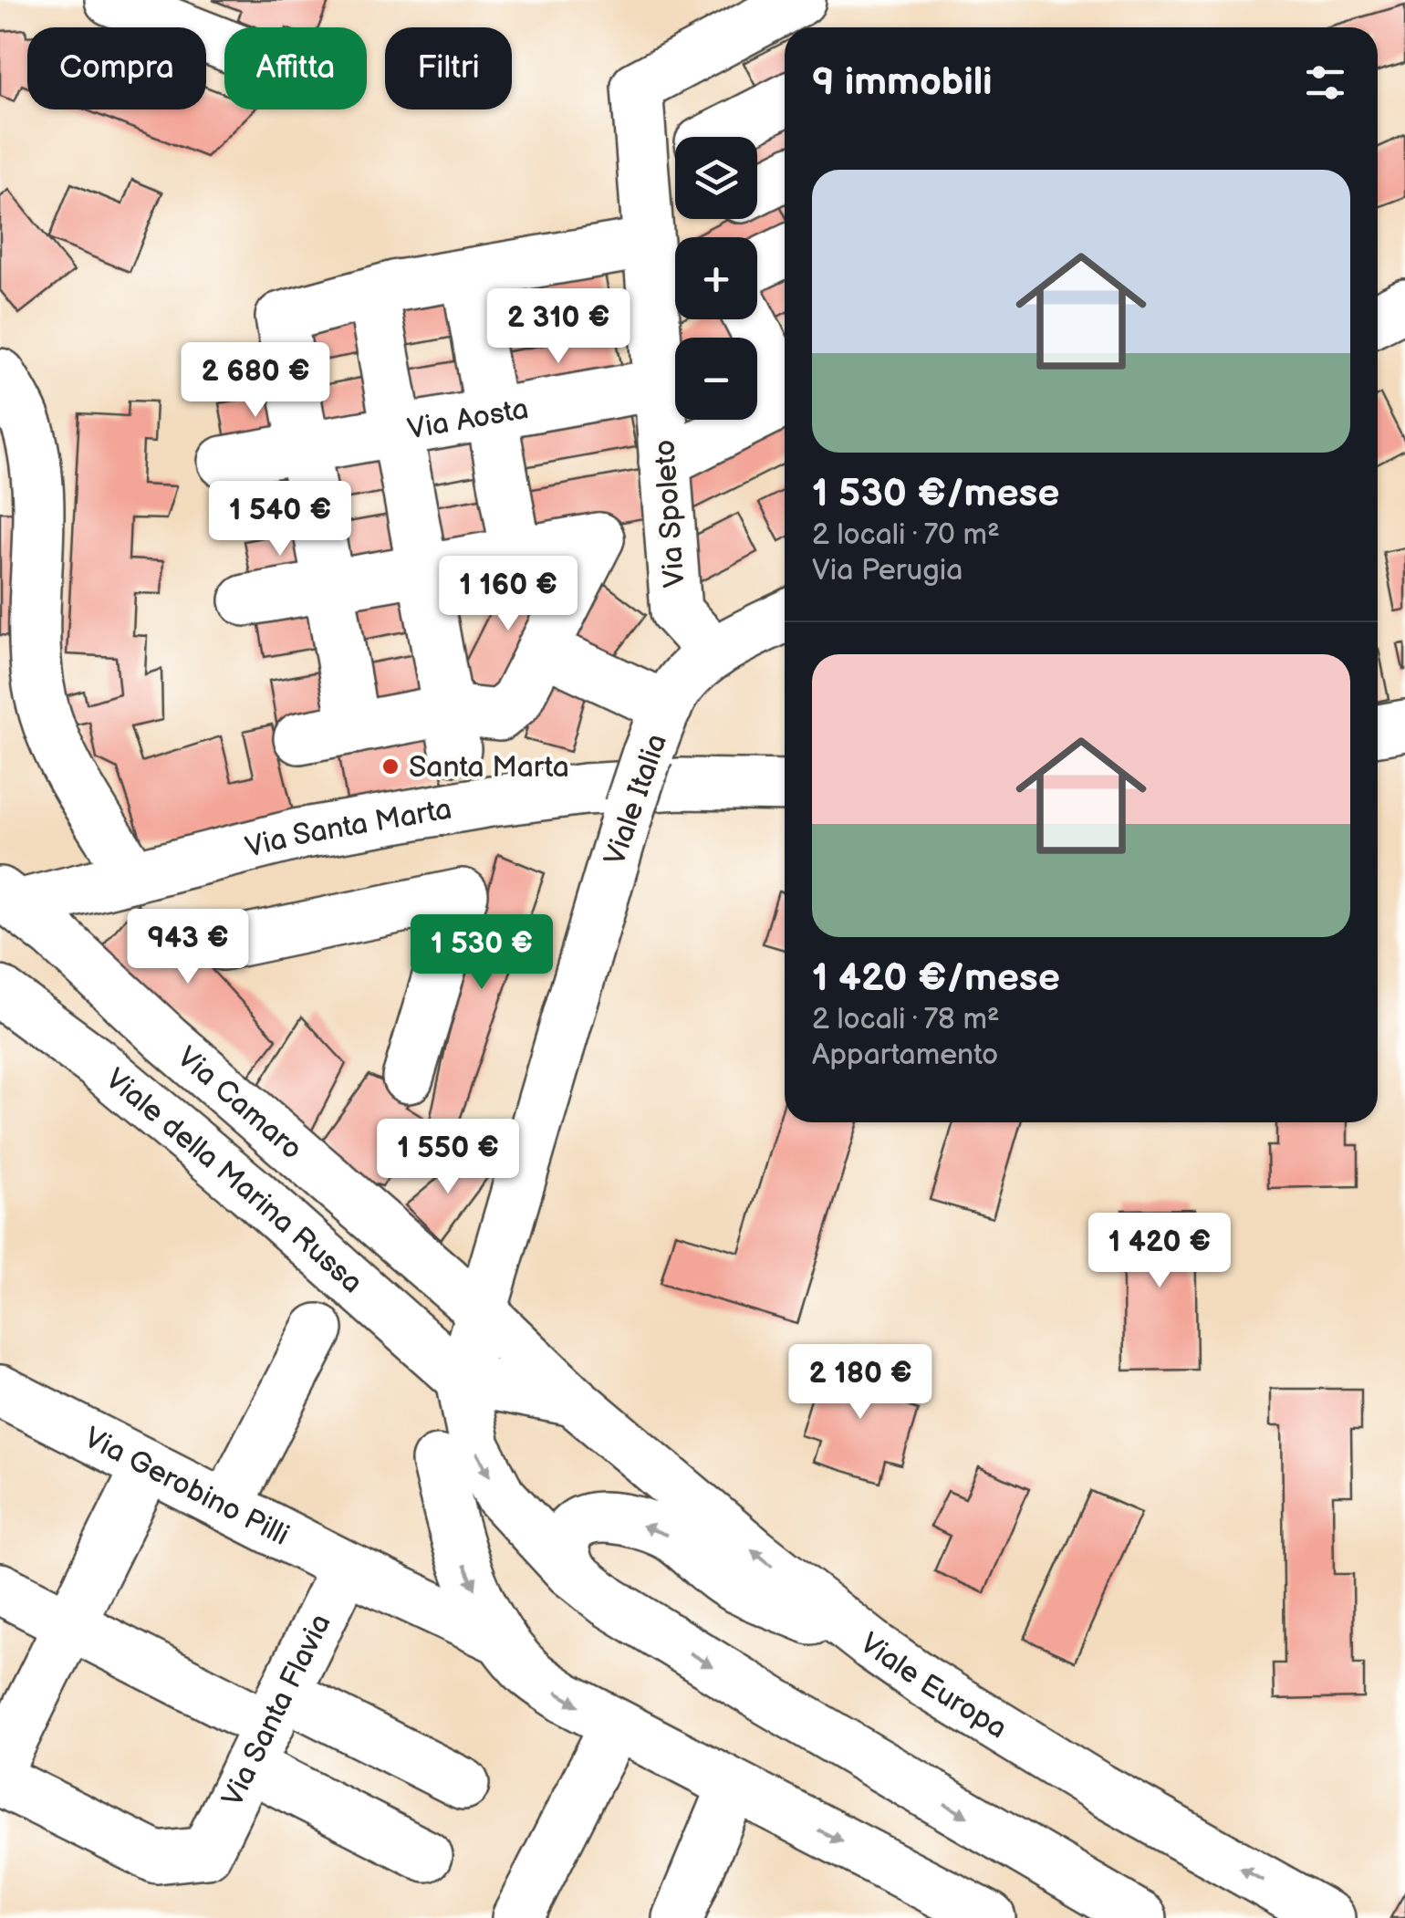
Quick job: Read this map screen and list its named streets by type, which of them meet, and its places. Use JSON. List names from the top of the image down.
{
  "streets": {
    "street": [
      "Via Aosta",
      "Via Spoleto",
      "Viale Italia",
      "Via Santa Marta",
      "Via Camaro",
      "Viale della Marina Russa",
      "Via Gerobino Pilli",
      "Viale Europa",
      "Via Santa Flavia"
    ]
  },
  "crossings": [
    ["Via Aosta", "Via Spoleto"],
    ["Via Spoleto", "Viale Italia"],
    ["Viale Italia", "Via Camaro"],
    ["Viale Italia", "Viale della Marina Russa"],
    ["Viale Italia", "Via Gerobino Pilli"],
    ["Viale Italia", "Via Santa Flavia"],
    ["Via Santa Marta", "Via Camaro"],
    ["Via Camaro", "Viale Europa"],
    ["Via Gerobino Pilli", "Via Santa Flavia"]
  ],
  "places": ["Santa Marta"],
  "page": {
    "chip": ["Compra", "Affitta", "Filtri"],
    "heading": "9 immobili",
    "map_buttons": ["+", "−"],
    "list": [
      {
        "name": "1 530 €/mese",
        "note": "2 locali · 70 m² · Via Perugia"
      },
      {
        "name": "1 420 €/mese",
        "note": "2 locali · 78 m² · Appartamento"
      }
    ],
    "price": [
      "2 310 €",
      "2 680 €",
      "1 540 €",
      "1 160 €",
      "943 €",
      "1 530 €",
      "1 550 €",
      "1 420 €",
      "2 180 €"
    ]
  }
}
